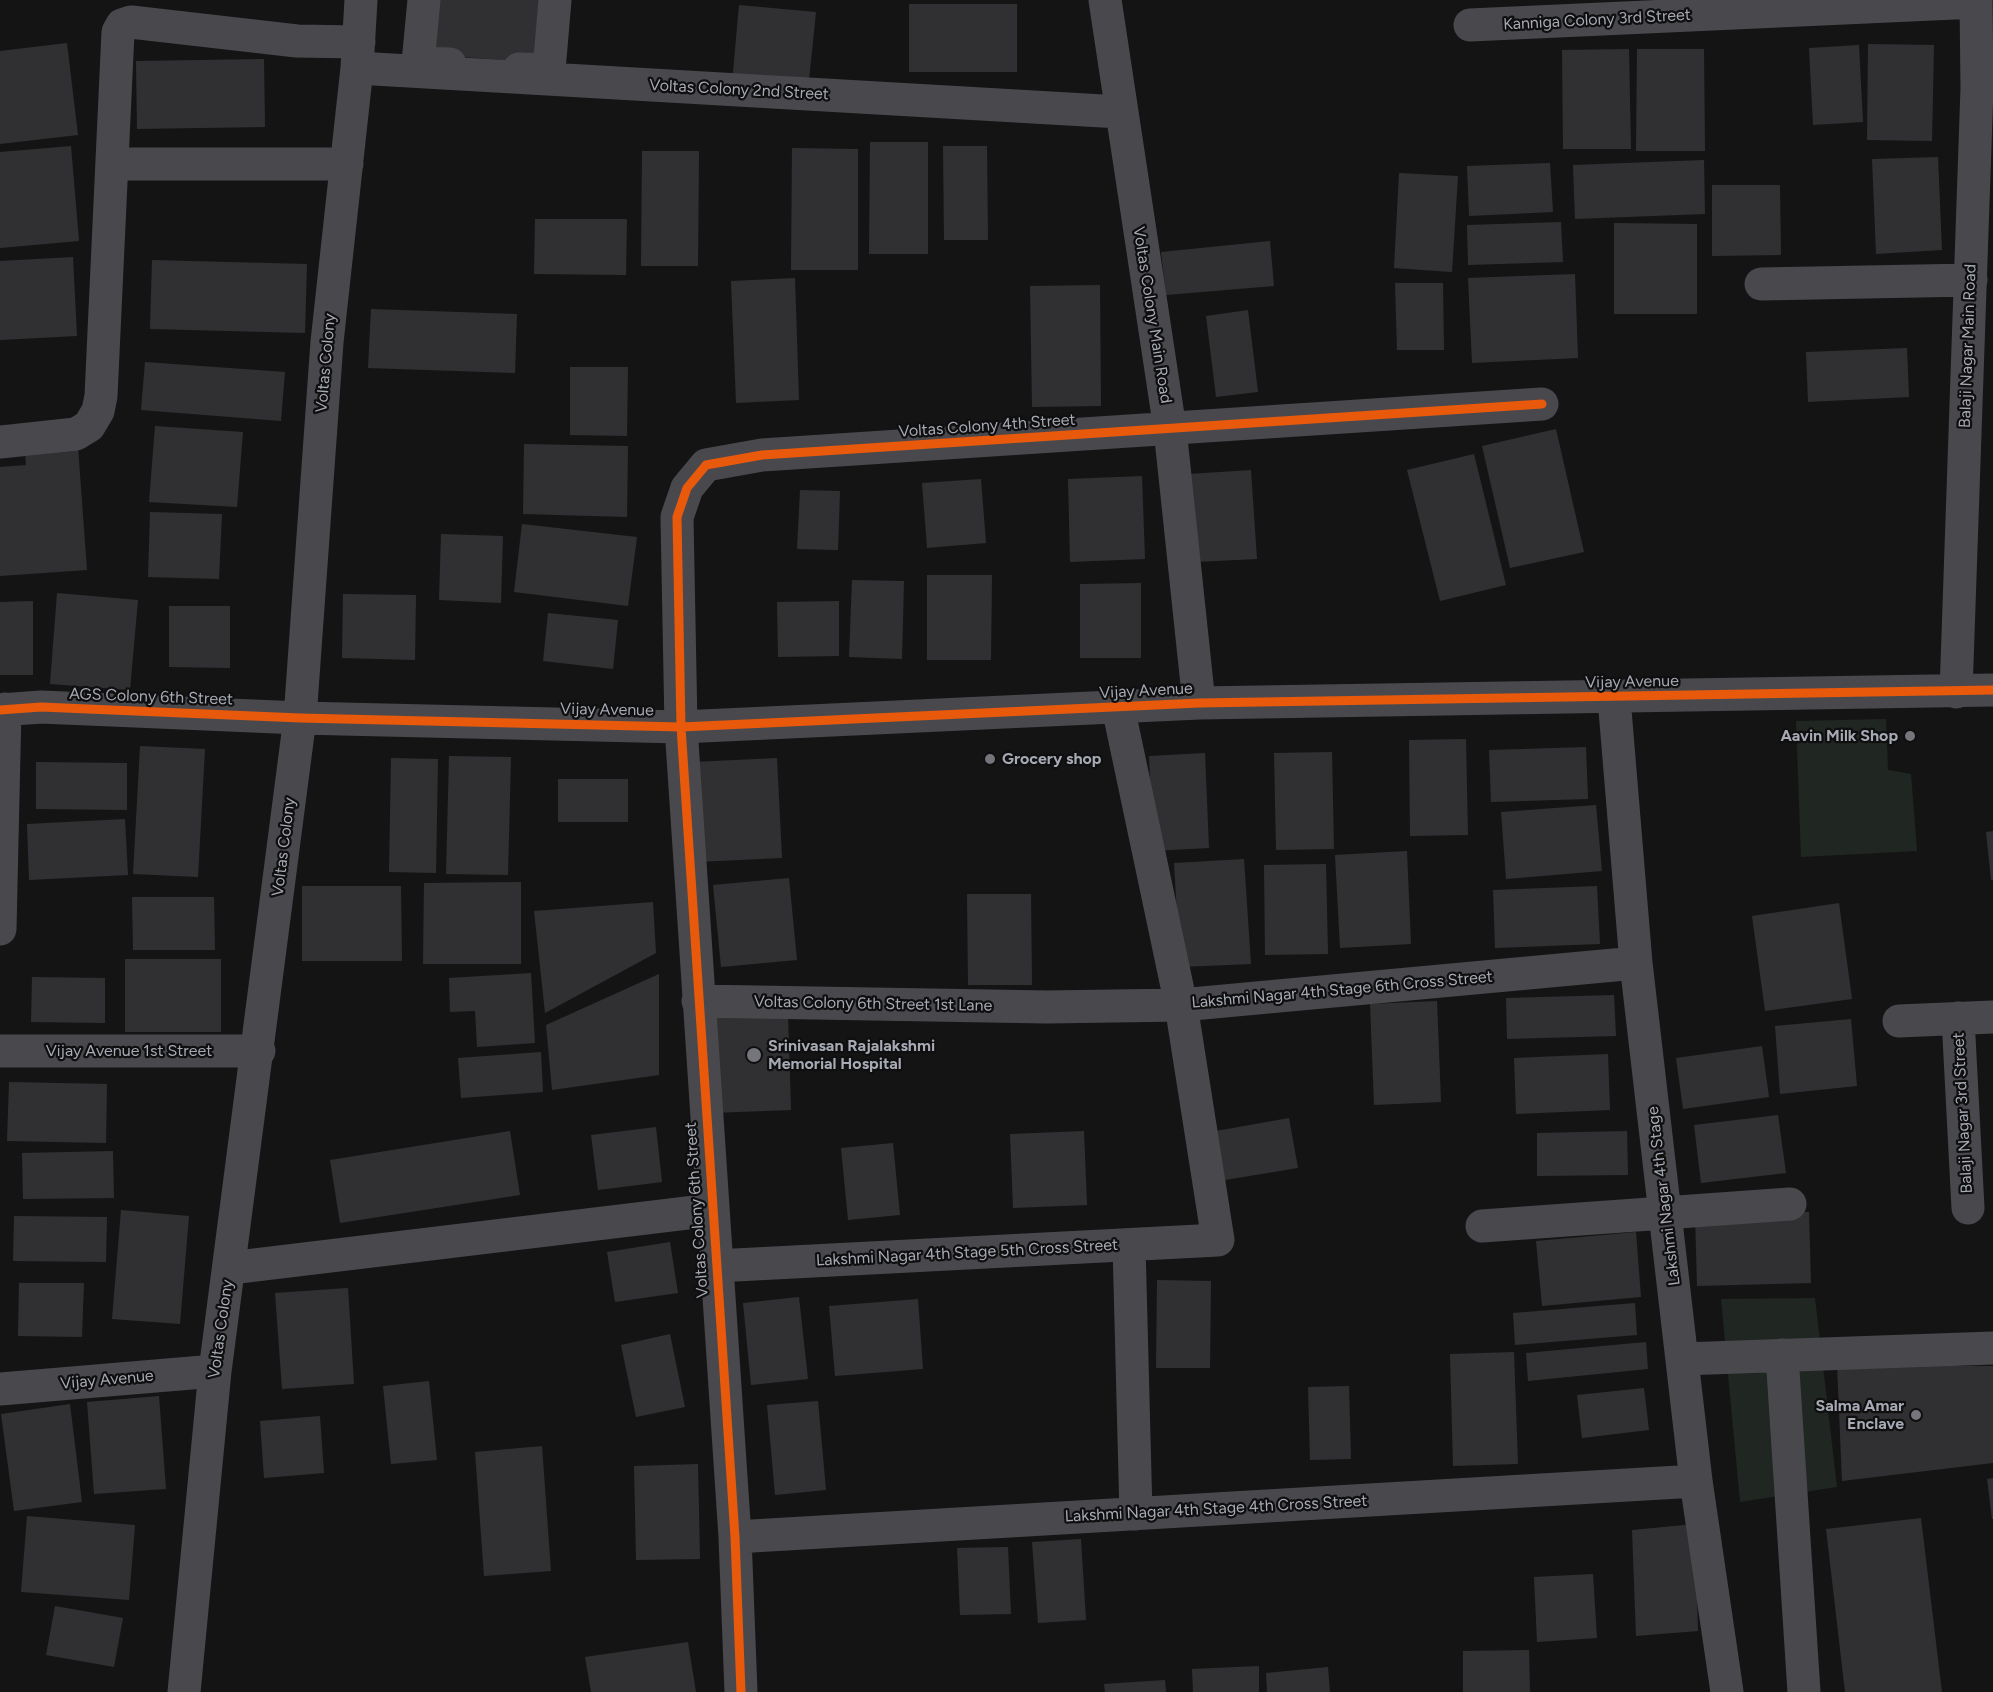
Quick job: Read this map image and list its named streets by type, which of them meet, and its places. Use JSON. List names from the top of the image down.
{
  "streets": {
    "street": [
      "Kanniga Colony 3rd Street",
      "Voltas Colony 2nd Street",
      "Voltas Colony Main Road",
      "Balaji Nagar Main Road",
      "Voltas Colony",
      "Voltas Colony 4th Street",
      "Vijay Avenue",
      "AGS Colony 6th Street",
      "Lakshmi Nagar 4th Stage 6th Cross Street",
      "Voltas Colony 6th Street 1st Lane",
      "Vijay Avenue 1st Street",
      "Balaji Nagar 3rd Street",
      "Lakshmi Nagar 4th Stage",
      "Voltas Colony 6th Street",
      "Lakshmi Nagar 4th Stage 5th Cross Street",
      "Lakshmi Nagar 4th Stage 4th Cross Street"
    ]
  },
  "crossings": [
    ["Kanniga Colony 3rd Street", "Balaji Nagar Main Road"],
    ["Voltas Colony 2nd Street", "Voltas Colony Main Road"],
    ["Voltas Colony 2nd Street", "Voltas Colony"],
    ["Voltas Colony Main Road", "Voltas Colony 4th Street"],
    ["Voltas Colony Main Road", "Vijay Avenue"],
    ["Balaji Nagar Main Road", "Vijay Avenue"],
    ["Voltas Colony", "Vijay Avenue"],
    ["Voltas Colony", "AGS Colony 6th Street"],
    ["Voltas Colony", "Vijay Avenue 1st Street"],
    ["Voltas Colony 4th Street", "Vijay Avenue"],
    ["Voltas Colony 4th Street", "Voltas Colony 6th Street"],
    ["Vijay Avenue", "AGS Colony 6th Street"],
    ["Vijay Avenue", "Lakshmi Nagar 4th Stage"],
    ["Vijay Avenue", "Voltas Colony 6th Street"],
    ["Lakshmi Nagar 4th Stage 6th Cross Street", "Voltas Colony 6th Street 1st Lane"],
    ["Lakshmi Nagar 4th Stage 6th Cross Street", "Lakshmi Nagar 4th Stage"],
    ["Lakshmi Nagar 4th Stage 6th Cross Street", "Lakshmi Nagar 4th Stage 5th Cross Street"],
    ["Voltas Colony 6th Street 1st Lane", "Voltas Colony 6th Street"],
    ["Lakshmi Nagar 4th Stage", "Lakshmi Nagar 4th Stage 4th Cross Street"],
    ["Voltas Colony 6th Street", "Lakshmi Nagar 4th Stage 5th Cross Street"],
    ["Voltas Colony 6th Street", "Lakshmi Nagar 4th Stage 4th Cross Street"]
  ],
  "places": [
    "Aavin Milk Shop",
    "Grocery shop",
    "Srinivasan Rajalakshmi Memorial Hospital",
    "Salma Amar Enclave"
  ]
}
